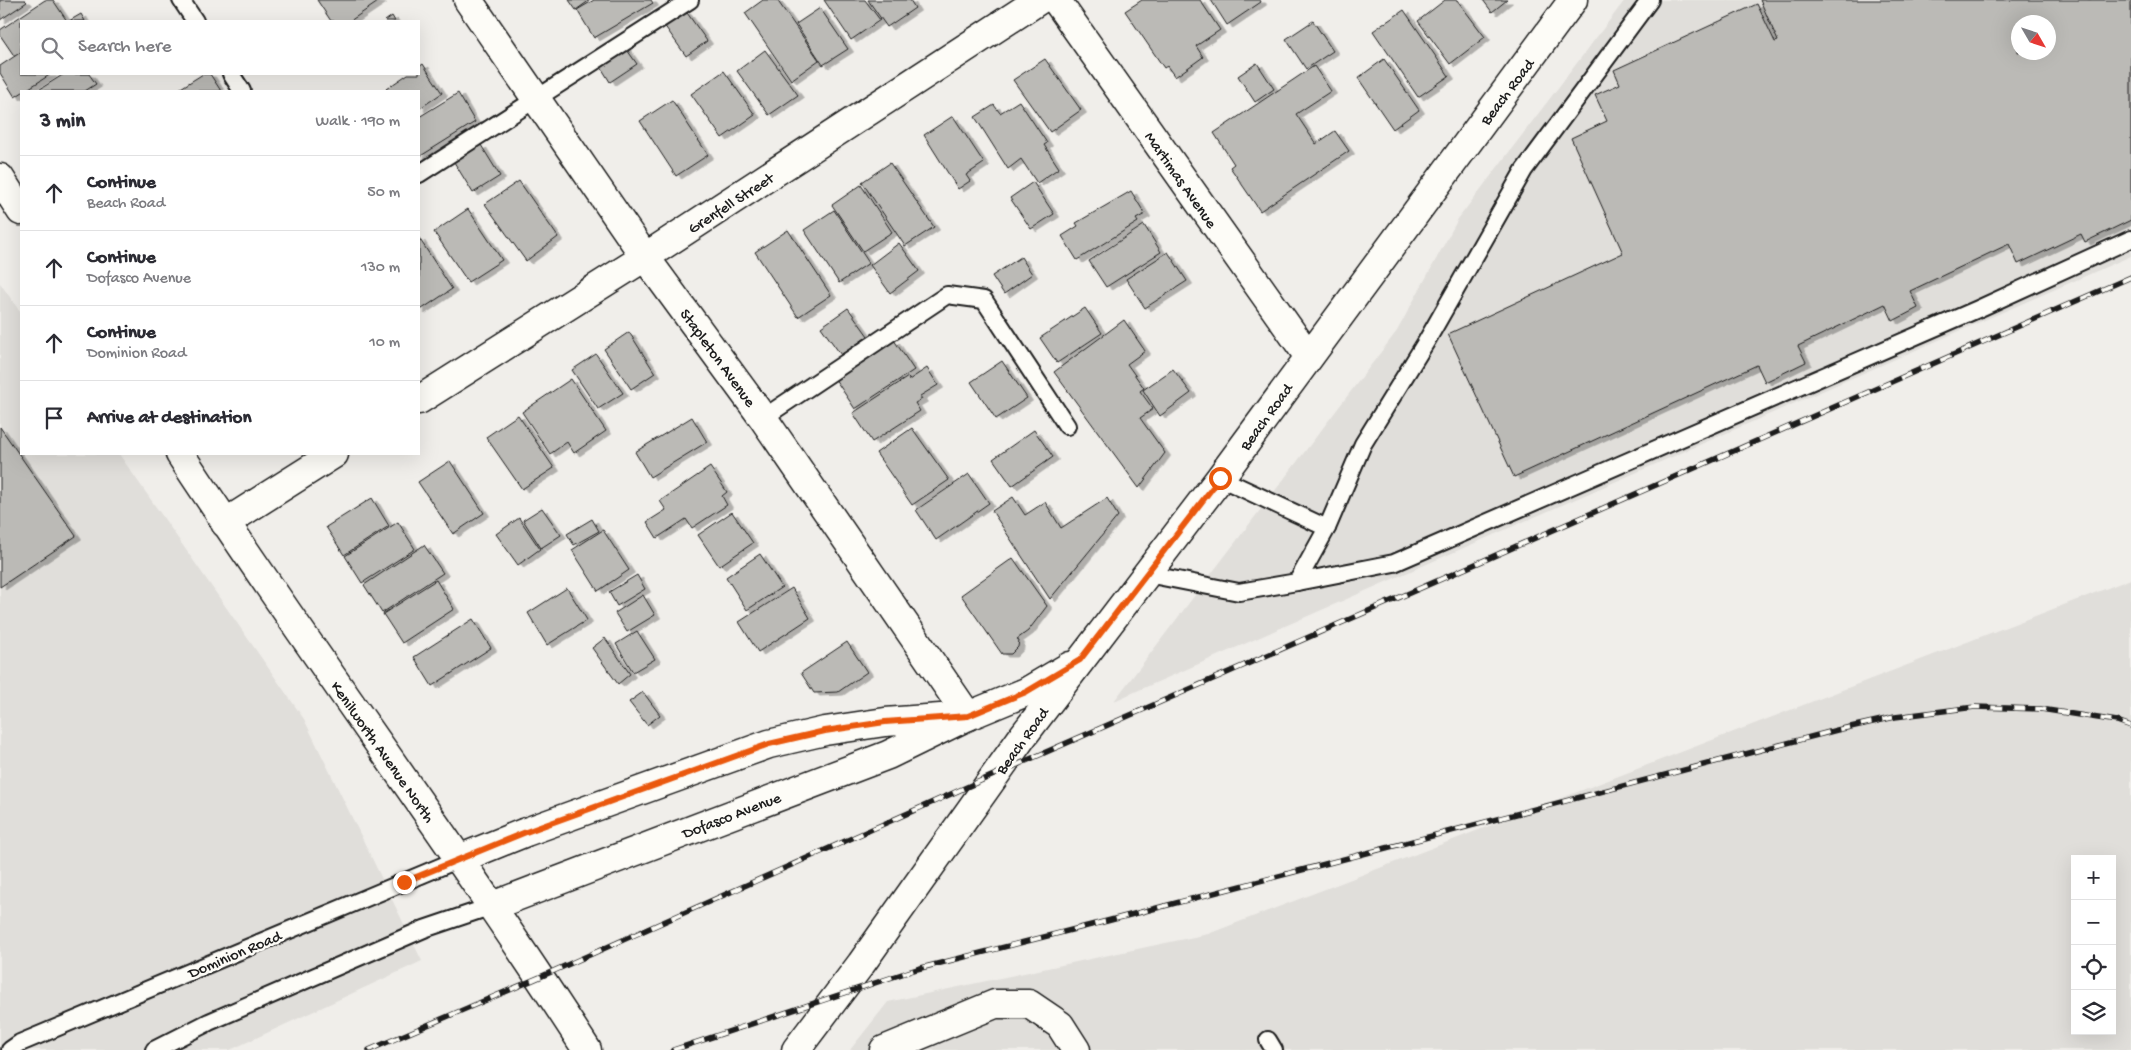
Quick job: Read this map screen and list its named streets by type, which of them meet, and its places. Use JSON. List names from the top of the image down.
{
  "streets": {
    "street": [
      "Beach Road",
      "Martimas Avenue",
      "Grenfell Street",
      "Stapleton Avenue",
      "Kenilworth Avenue North",
      "Dofasco Avenue"
    ],
    "lane": ["Dominion Road"]
  },
  "crossings": [
    ["Beach Road", "Martimas Avenue"],
    ["Beach Road", "Dofasco Avenue"],
    ["Grenfell Street", "Stapleton Avenue"],
    ["Stapleton Avenue", "Dofasco Avenue"],
    ["Kenilworth Avenue North", "Dofasco Avenue"],
    ["Kenilworth Avenue North", "Dominion Road"],
    ["Dofasco Avenue", "Dominion Road"]
  ],
  "north": "bottom right",
  "page": {
    "search": "Search here",
    "heading": ["3 min", "Walk · 190 m"],
    "list": [
      ["Continue", "Beach Road", "50 m"],
      ["Continue", "Dofasco Avenue", "130 m"],
      ["Continue", "Dominion Road", "10 m"],
      "Arrive at destination"
    ],
    "map_buttons": ["+", "−"]
  }
}
